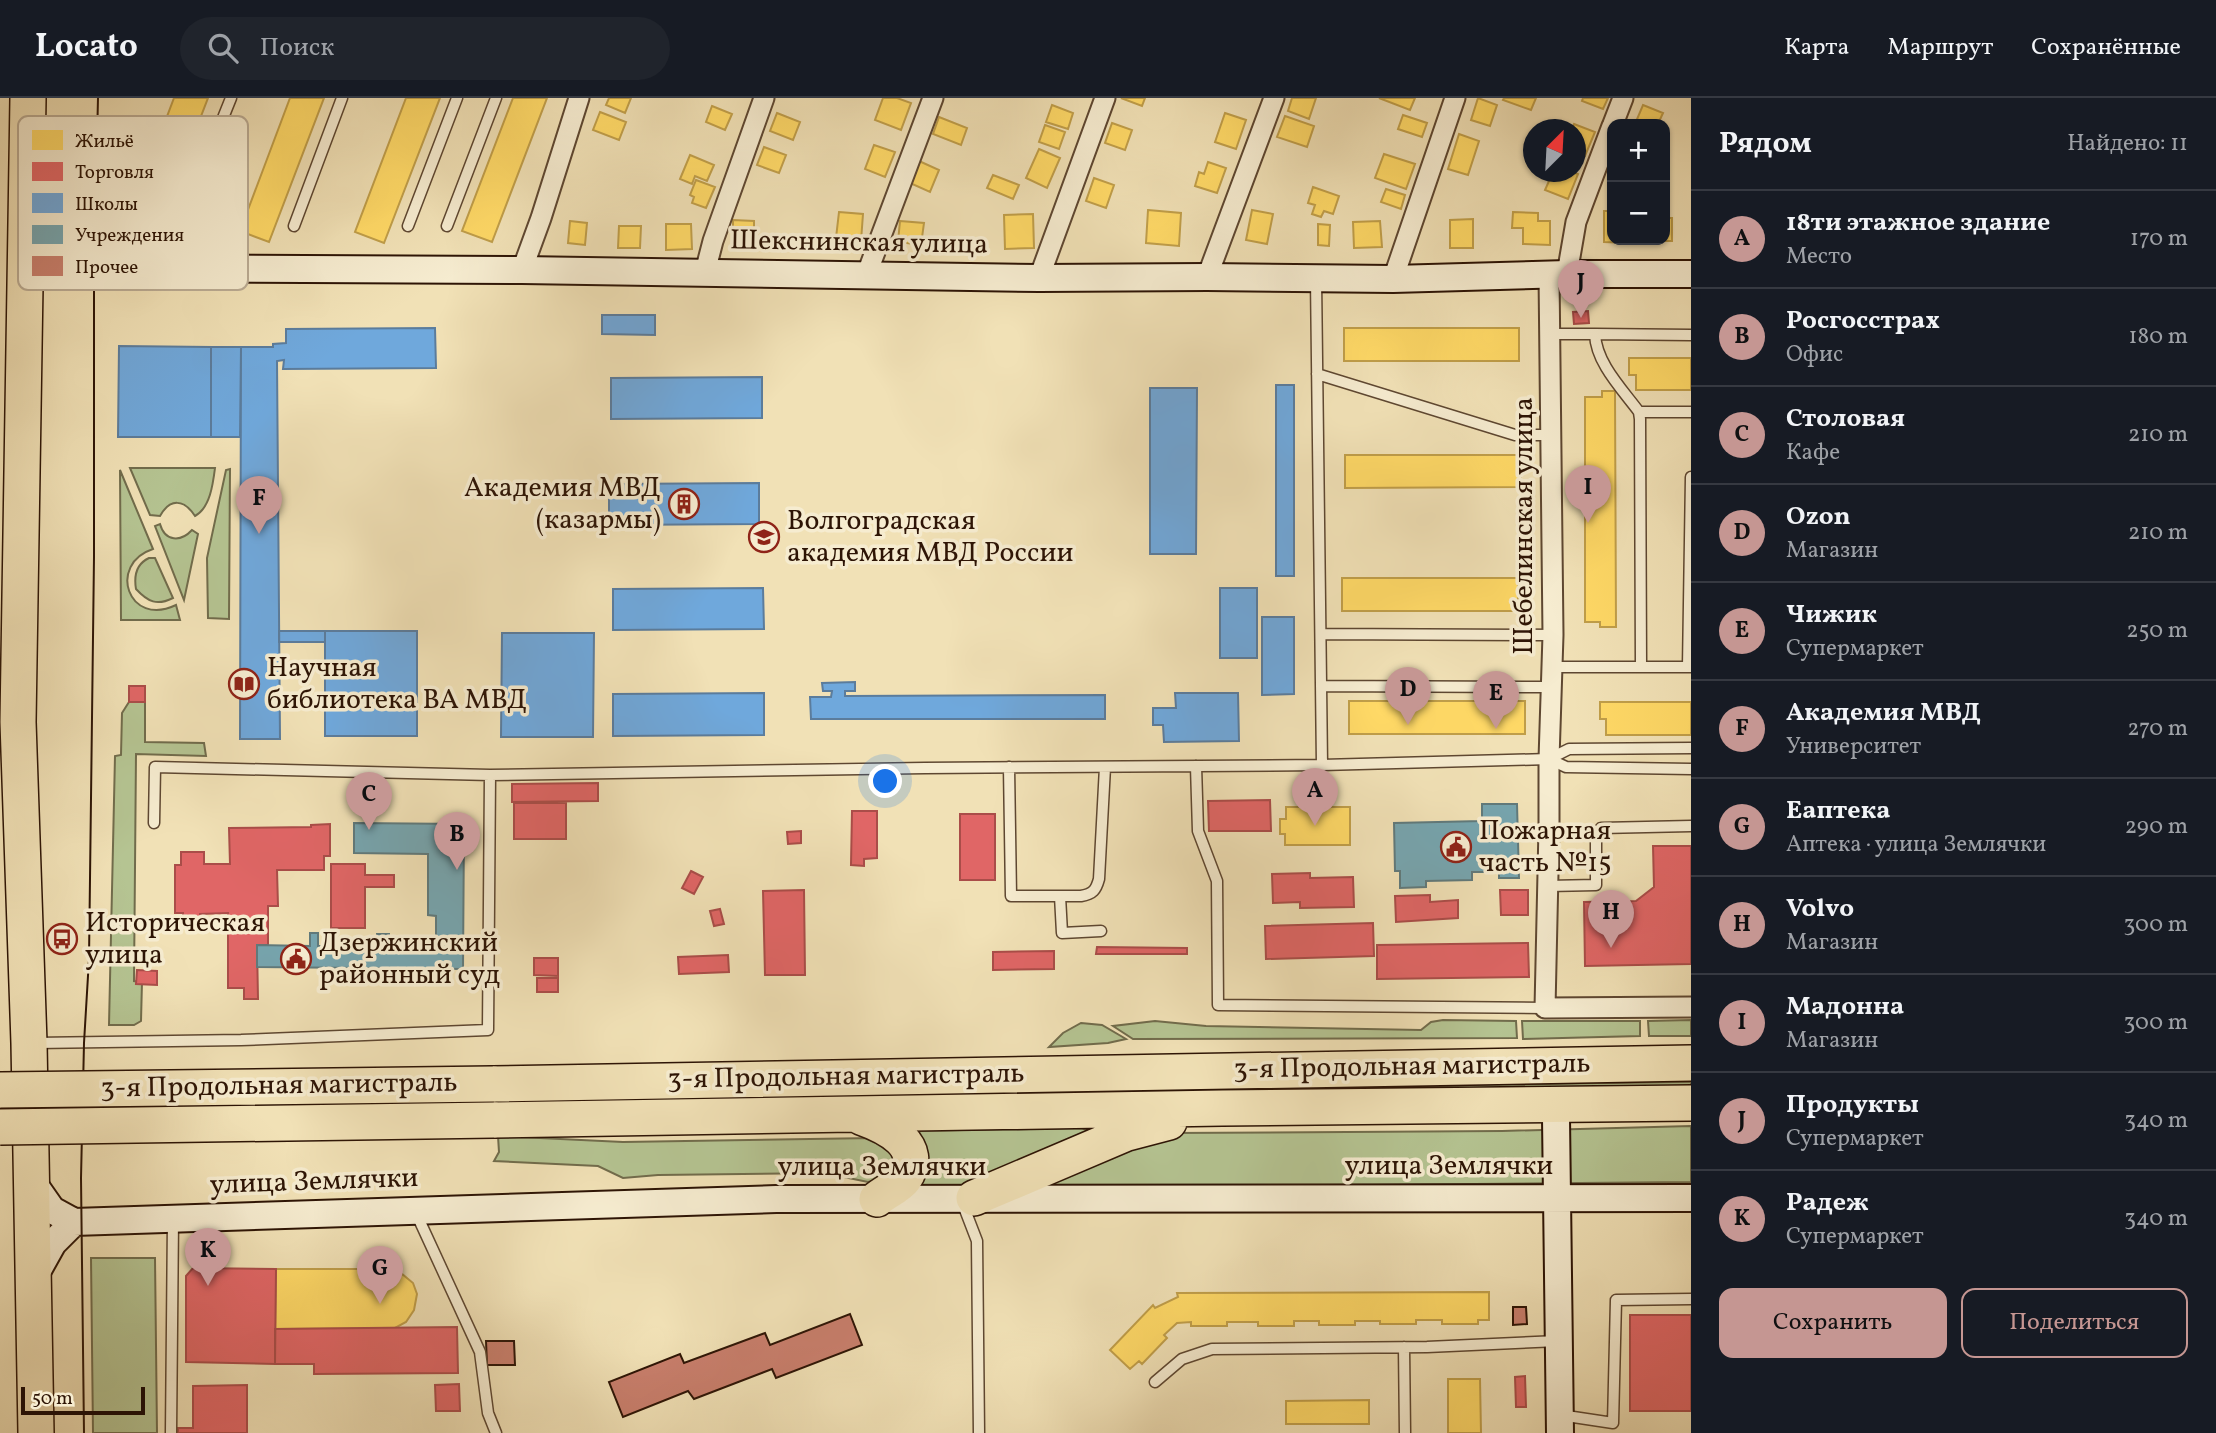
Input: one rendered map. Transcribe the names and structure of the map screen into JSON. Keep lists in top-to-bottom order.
{
  "streets": {
    "highway": ["3-я Продольная магистраль"],
    "street": ["Шекснинская улица", "Шебелинская улица", "улица Землячки"]
  },
  "crossings": [
    ["Шекснинская улица", "Шебелинская улица"]
  ],
  "places": {
    "building": ["Академия МВД (казармы)"],
    "school or university": ["Волгоградская академия МВД России"],
    "library": ["Научная библиотека ВА МВД"],
    "public building": ["Пожарная часть №15", "Дзержинский районный суд"],
    "bus stop": ["Историческая улица"]
  },
  "legend": [
    "Жильё",
    "Торговля",
    "Школы",
    "Учреждения",
    "Прочее"
  ],
  "scale_bar": "50 m",
  "north": "top right",
  "page": {
    "header": "Locato",
    "search": "Поиск",
    "nav": ["Карта", "Маршрут", "Сохранённые"],
    "heading": ["Рядом", "Найдено: 11"],
    "map_buttons": ["+", "−"],
    "list": [
      {
        "mark": "A",
        "name": "18ти этажное здание",
        "note": "Место",
        "value": "170 m"
      },
      {
        "mark": "B",
        "name": "Росгосстрах",
        "note": "Офис",
        "value": "180 m"
      },
      {
        "mark": "C",
        "name": "Столовая",
        "note": "Кафе",
        "value": "210 m"
      },
      {
        "mark": "D",
        "name": "Ozon",
        "note": "Магазин",
        "value": "210 m"
      },
      {
        "mark": "E",
        "name": "Чижик",
        "note": "Супермаркет",
        "value": "250 m"
      },
      {
        "mark": "F",
        "name": "Академия МВД",
        "note": "Университет",
        "value": "270 m"
      },
      {
        "mark": "G",
        "name": "Еаптека",
        "note": "Аптека · улица Землячки",
        "value": "290 m"
      },
      {
        "mark": "H",
        "name": "Volvo",
        "note": "Магазин",
        "value": "300 m"
      },
      {
        "mark": "I",
        "name": "Мадонна",
        "note": "Магазин",
        "value": "300 m"
      },
      {
        "mark": "J",
        "name": "Продукты",
        "note": "Супермаркет",
        "value": "340 m"
      },
      {
        "mark": "K",
        "name": "Радеж",
        "note": "Супермаркет",
        "value": "340 m"
      }
    ],
    "pins": [
      "J",
      "I",
      "F",
      "D",
      "E",
      "A",
      "C",
      "B",
      "H",
      "K",
      "G"
    ],
    "buttons": ["Сохранить", "Поделиться"],
    "scale": "50 m"
  }
}
